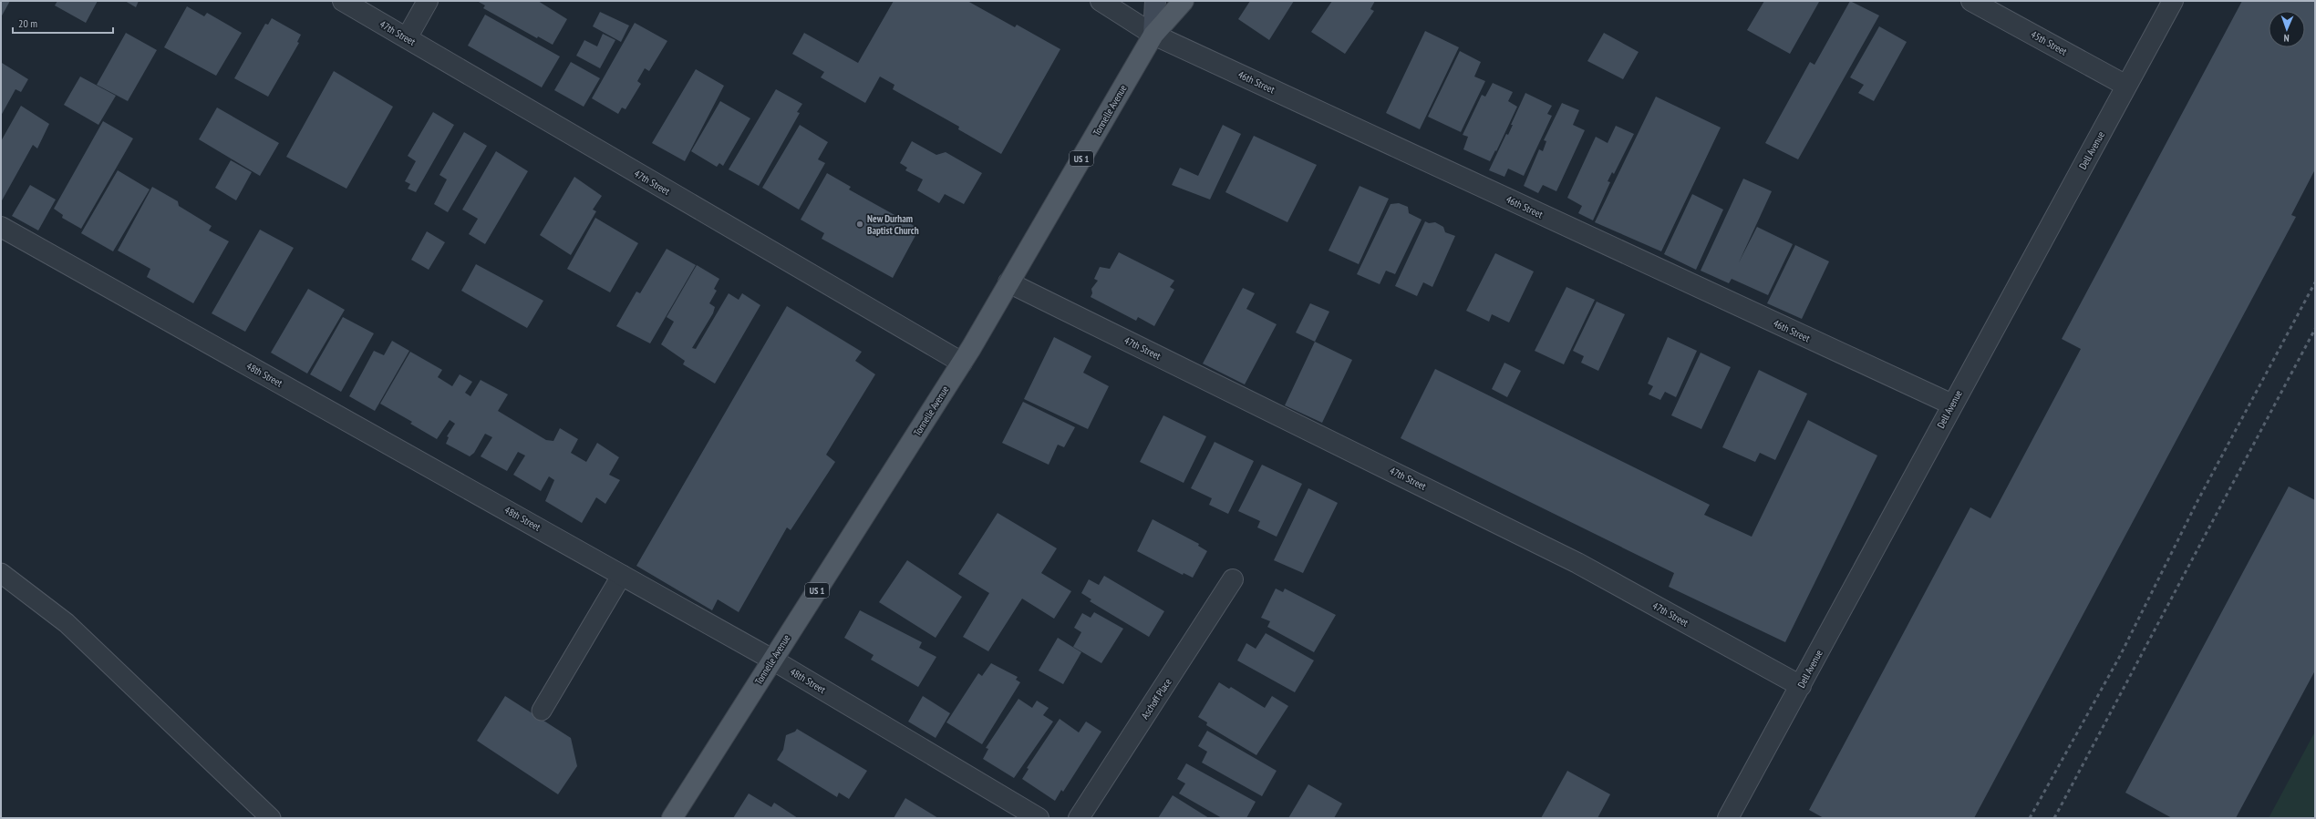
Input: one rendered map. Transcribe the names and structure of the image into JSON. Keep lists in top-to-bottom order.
{
  "streets": {
    "main road": ["Tonnelle Avenue", "US 1"],
    "street": [
      "47th Street",
      "45th Street",
      "46th Street",
      "Dell Avenue",
      "48th Street",
      "Aschoff Place"
    ]
  },
  "crossings": [
    ["47th Street", "Tonnelle Avenue"],
    ["47th Street", "Dell Avenue"],
    ["45th Street", "Dell Avenue"],
    ["46th Street", "Tonnelle Avenue"],
    ["46th Street", "Dell Avenue"],
    ["Tonnelle Avenue", "48th Street"]
  ],
  "places": ["New Durham Baptist Church"],
  "scale_bar": "20 m",
  "north": "bottom"
}
